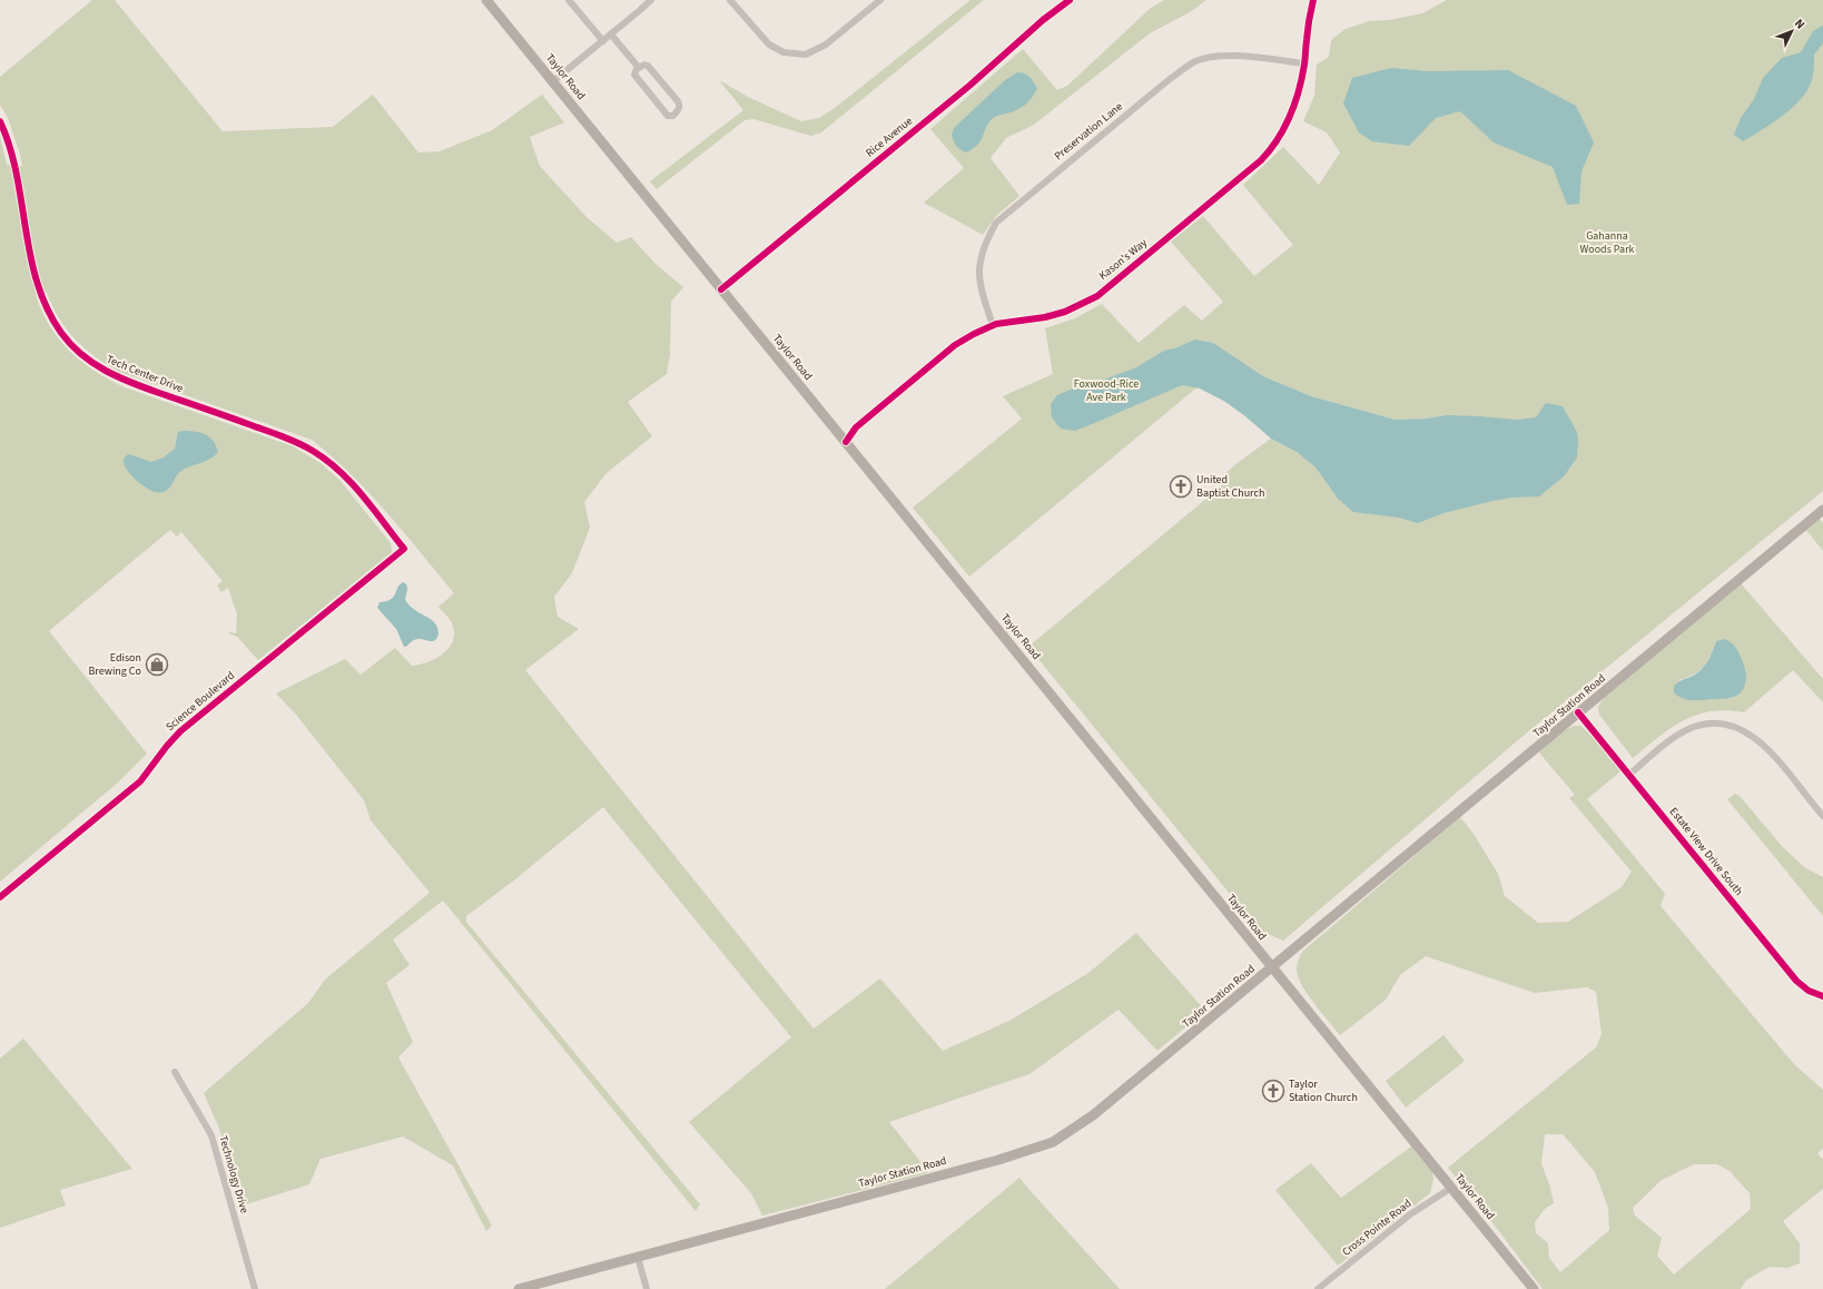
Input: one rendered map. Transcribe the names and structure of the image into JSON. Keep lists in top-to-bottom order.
{
  "streets": {
    "main road": ["Taylor Road", "Taylor Station Road"],
    "street": [
      "Preservation Lane",
      "Rice Avenue",
      "Kason's Way",
      "Tech Center Drive",
      "Science Boulevard",
      "Estate View Drive South",
      "Technology Drive",
      "Cross Pointe Road"
    ]
  },
  "crossings": [
    ["Taylor Road", "Rice Avenue"],
    ["Taylor Road", "Kason's Way"],
    ["Taylor Road", "Taylor Station Road"],
    ["Taylor Road", "Cross Pointe Road"],
    ["Preservation Lane", "Kason's Way"],
    ["Tech Center Drive", "Science Boulevard"],
    ["Taylor Station Road", "Estate View Drive South"]
  ],
  "parks": ["Gahanna Woods Park", "Foxwood-Rice Ave Park"],
  "places": {
    "church": ["United Baptist Church", "Taylor Station Church"],
    "shop": ["Edison Brewing Co"]
  },
  "north": "top right"
}
